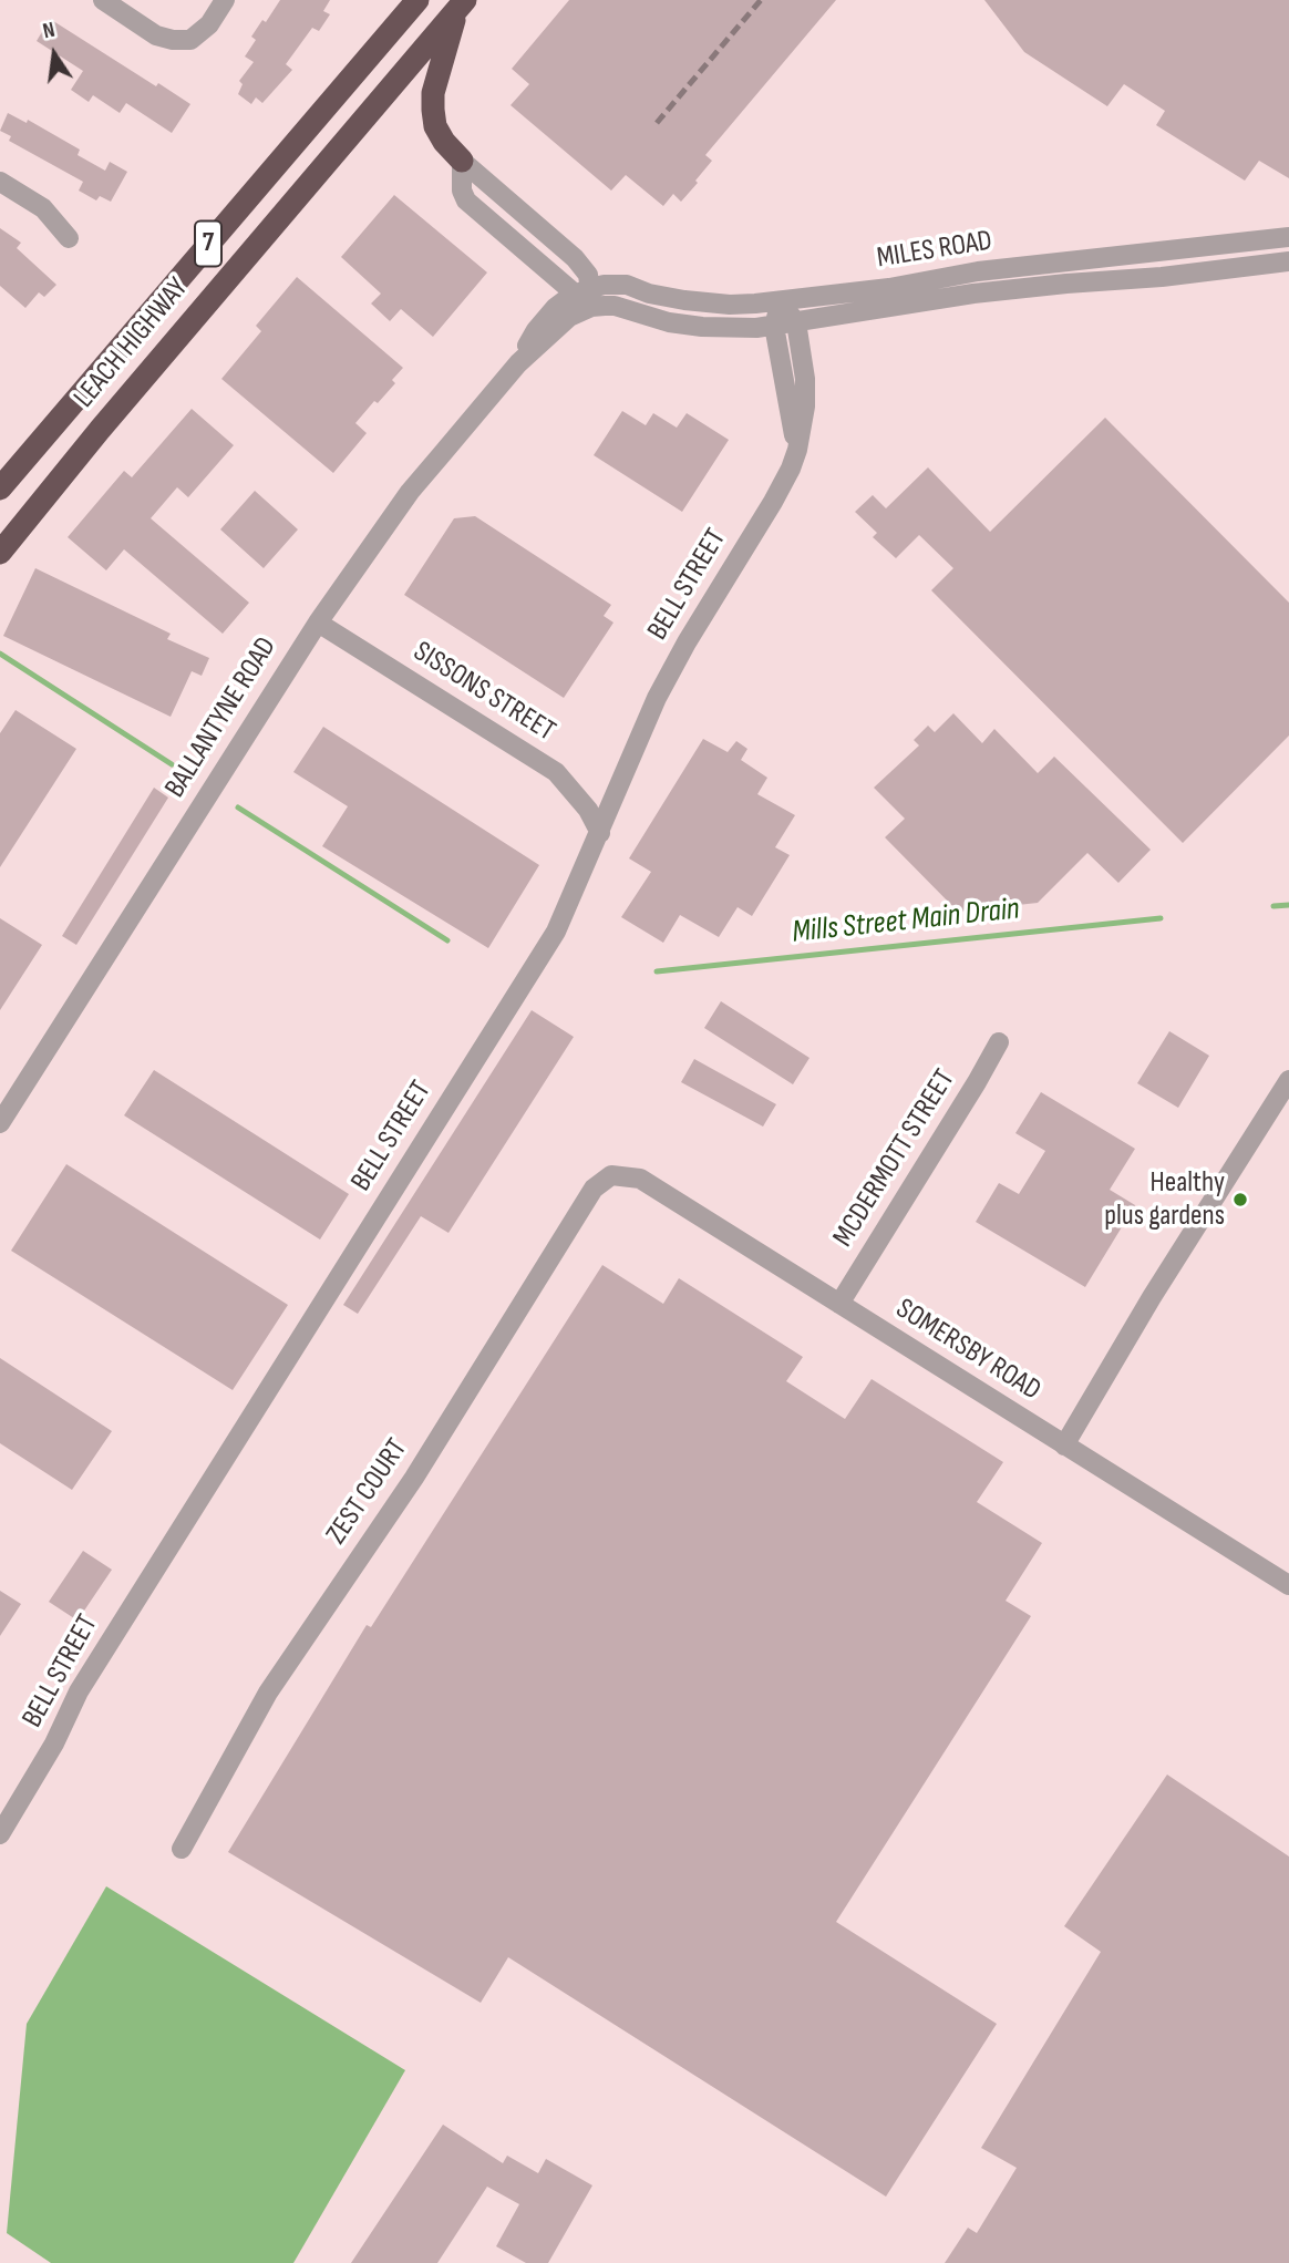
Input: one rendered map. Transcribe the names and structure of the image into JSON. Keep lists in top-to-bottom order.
{
  "streets": {
    "highway": ["7", "LEACH HIGHWAY"],
    "street": [
      "MILES ROAD",
      "BELL STREET",
      "SISSONS STREET",
      "BALLANTYNE ROAD",
      "MCDERMOTT STREET",
      "SOMERSBY ROAD",
      "ZEST COURT"
    ]
  },
  "crossings": [
    ["MILES ROAD", "BELL STREET"],
    ["MILES ROAD", "BALLANTYNE ROAD"],
    ["BELL STREET", "SISSONS STREET"],
    ["SISSONS STREET", "BALLANTYNE ROAD"],
    ["MCDERMOTT STREET", "SOMERSBY ROAD"],
    ["SOMERSBY ROAD", "ZEST COURT"]
  ],
  "water": ["Mills Street Main Drain"],
  "places": ["Healthy plus gardens"],
  "north": "top"
}
